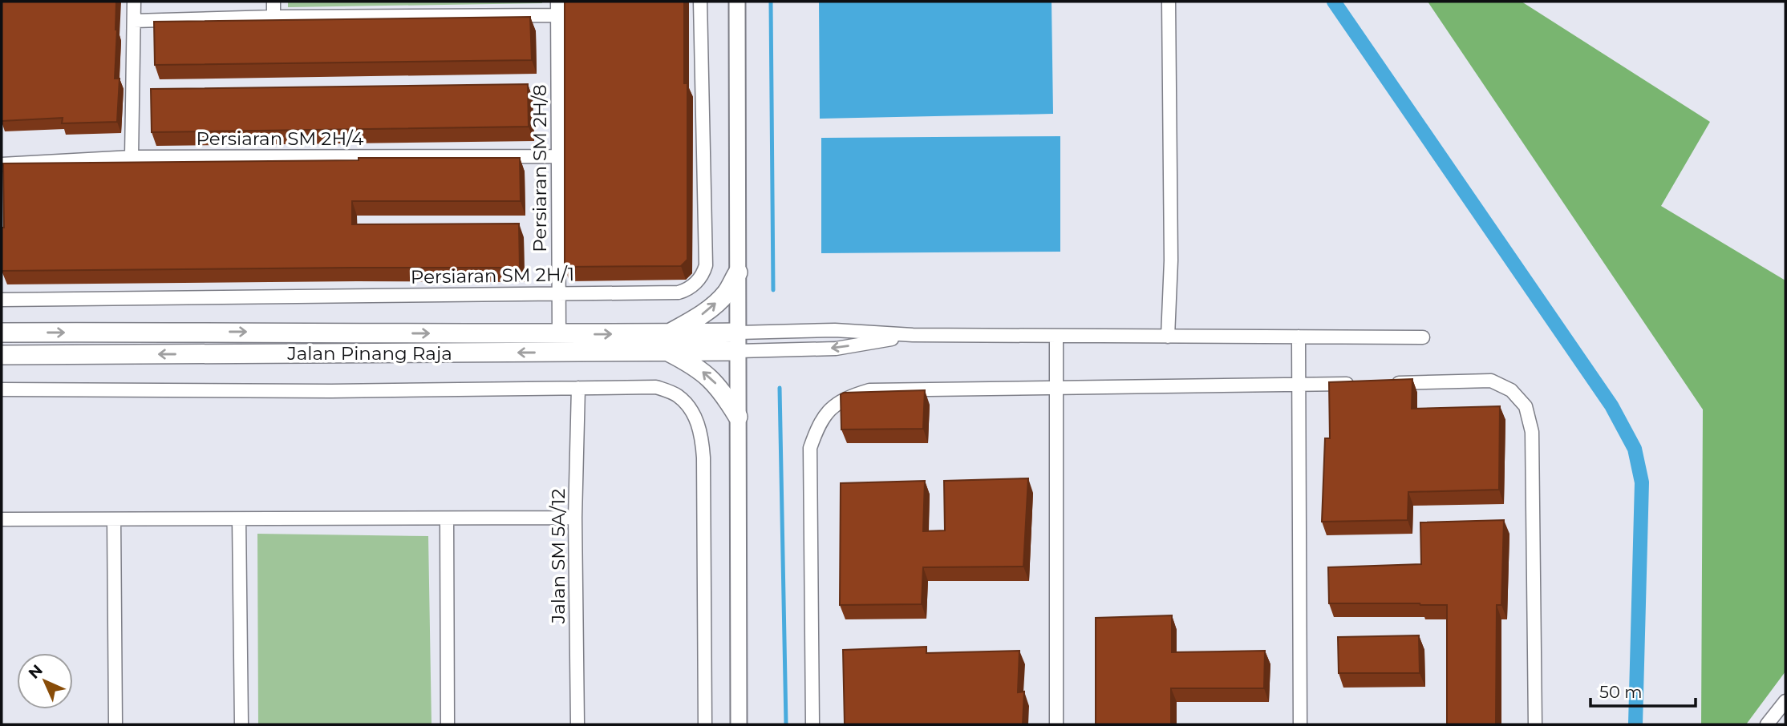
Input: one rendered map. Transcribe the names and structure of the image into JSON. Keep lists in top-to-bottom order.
{
  "streets": {
    "main road": ["Jalan Pinang Raja"],
    "street": [
      "Persiaran SM 2H/4",
      "Persiaran SM 2H/8",
      "Persiaran SM 2H/1",
      "Jalan SM 5A/12"
    ]
  },
  "crossings": [
    ["Persiaran SM 2H/4", "Persiaran SM 2H/8"],
    ["Persiaran SM 2H/8", "Persiaran SM 2H/1"]
  ],
  "scale_bar": "50 m",
  "north": "top left"
}
